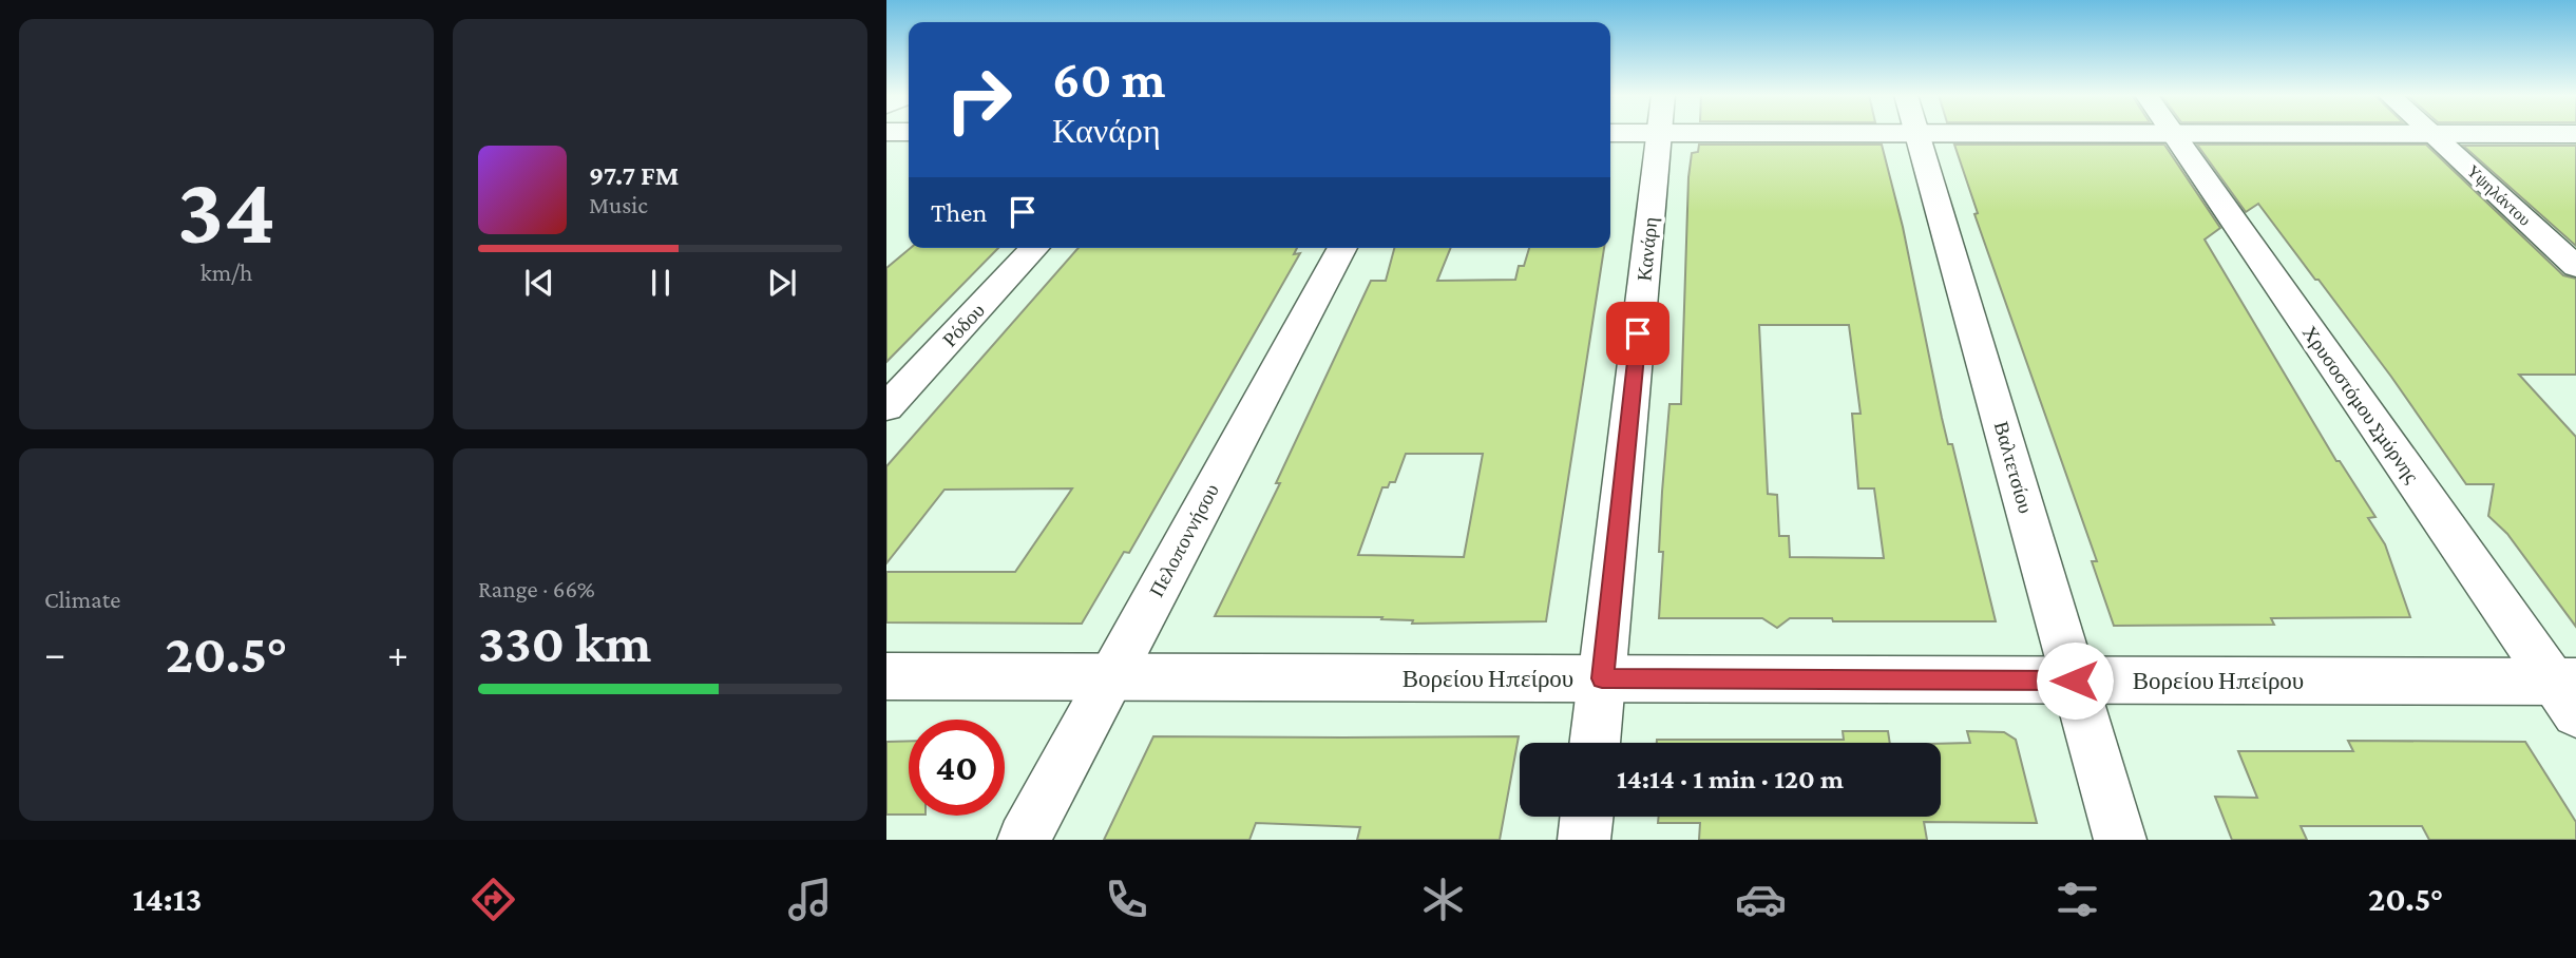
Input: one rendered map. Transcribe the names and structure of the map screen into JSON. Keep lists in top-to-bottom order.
{
  "streets": {
    "street": [
      "Υψηλάντου",
      "Κανάρη",
      "Ρόδου",
      "Χρυσοστόμου Σμύρνης",
      "Βαλτετσίου",
      "Πελοποννήσου",
      "Βορείου Ηπείρου"
    ]
  },
  "crossings": [
    ["Κανάρη", "Βορείου Ηπείρου"],
    ["Χρυσοστόμου Σμύρνης", "Βορείου Ηπείρου"],
    ["Βαλτετσίου", "Βορείου Ηπείρου"],
    ["Πελοποννήσου", "Βορείου Ηπείρου"]
  ],
  "page": {
    "tile": [
      ["34", "km/h"],
      "Climate",
      ["Range · 66%", "330 km"]
    ],
    "turn": ["60 m", "Κανάρη"],
    "song": ["97.7 FM", "Music"],
    "then": "Then",
    "heat": ["−", "20.5°", "+"],
    "limit": "40",
    "trip": "14:14 · 1 min · 120 m",
    "tabs": ["14:13", "20.5°"]
  }
}
